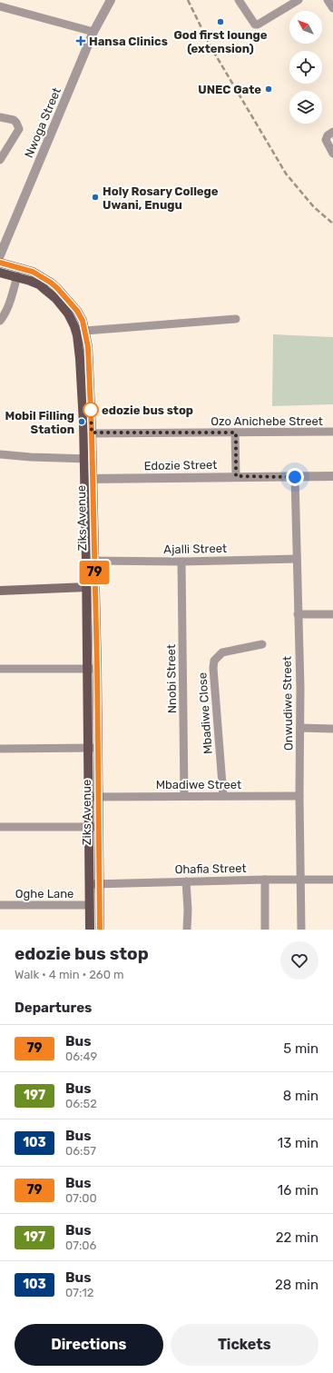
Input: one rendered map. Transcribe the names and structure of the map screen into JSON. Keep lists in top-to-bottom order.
{
  "streets": {
    "main road": ["Ziks Avenue"],
    "street": [
      "Nwoga Street",
      "Ozo Anichebe Street",
      "Edozie Street",
      "Ajalli Street",
      "Nnobi Street",
      "Onwudiwe Street",
      "Mbadiwe Close",
      "Mbadiwe Street",
      "Ohafia Street",
      "Oghe Lane"
    ]
  },
  "crossings": [
    ["Ozo Anichebe Street", "Ziks Avenue"],
    ["Edozie Street", "Ziks Avenue"],
    ["Edozie Street", "Onwudiwe Street"],
    ["Ziks Avenue", "Ajalli Street"],
    ["Ziks Avenue", "Mbadiwe Street"],
    ["Ziks Avenue", "Ohafia Street"],
    ["Ziks Avenue", "Oghe Lane"],
    ["Ajalli Street", "Nnobi Street"],
    ["Ajalli Street", "Onwudiwe Street"],
    ["Nnobi Street", "Mbadiwe Street"],
    ["Onwudiwe Street", "Mbadiwe Street"],
    ["Onwudiwe Street", "Ohafia Street"],
    ["Mbadiwe Close", "Mbadiwe Street"]
  ],
  "places": {
    "other": [
      "God first lounge (extension)",
      "UNEC Gate",
      "Holy Rosary College Uwani, Enugu",
      "edozie bus stop",
      "Mobil Filling Station"
    ],
    "health": ["Hansa Clinics"]
  },
  "lines": ["bus line 79"],
  "north": "top left",
  "page": {
    "on_map": "79",
    "heading": [
      ["edozie bus stop", "Walk · 4 min · 260 m"],
      "Departures"
    ],
    "list": [
      {
        "mark": "79",
        "name": "Bus",
        "note": "06:49",
        "value": "5 min"
      },
      {
        "mark": "197",
        "name": "Bus",
        "note": "06:52",
        "value": "8 min"
      },
      {
        "mark": "103",
        "name": "Bus",
        "note": "06:57",
        "value": "13 min"
      },
      {
        "mark": "79",
        "name": "Bus",
        "note": "07:00",
        "value": "16 min"
      },
      {
        "mark": "197",
        "name": "Bus",
        "note": "07:06",
        "value": "22 min"
      },
      {
        "mark": "103",
        "name": "Bus",
        "note": "07:12",
        "value": "28 min"
      }
    ],
    "buttons": ["Directions", "Tickets"]
  }
}
